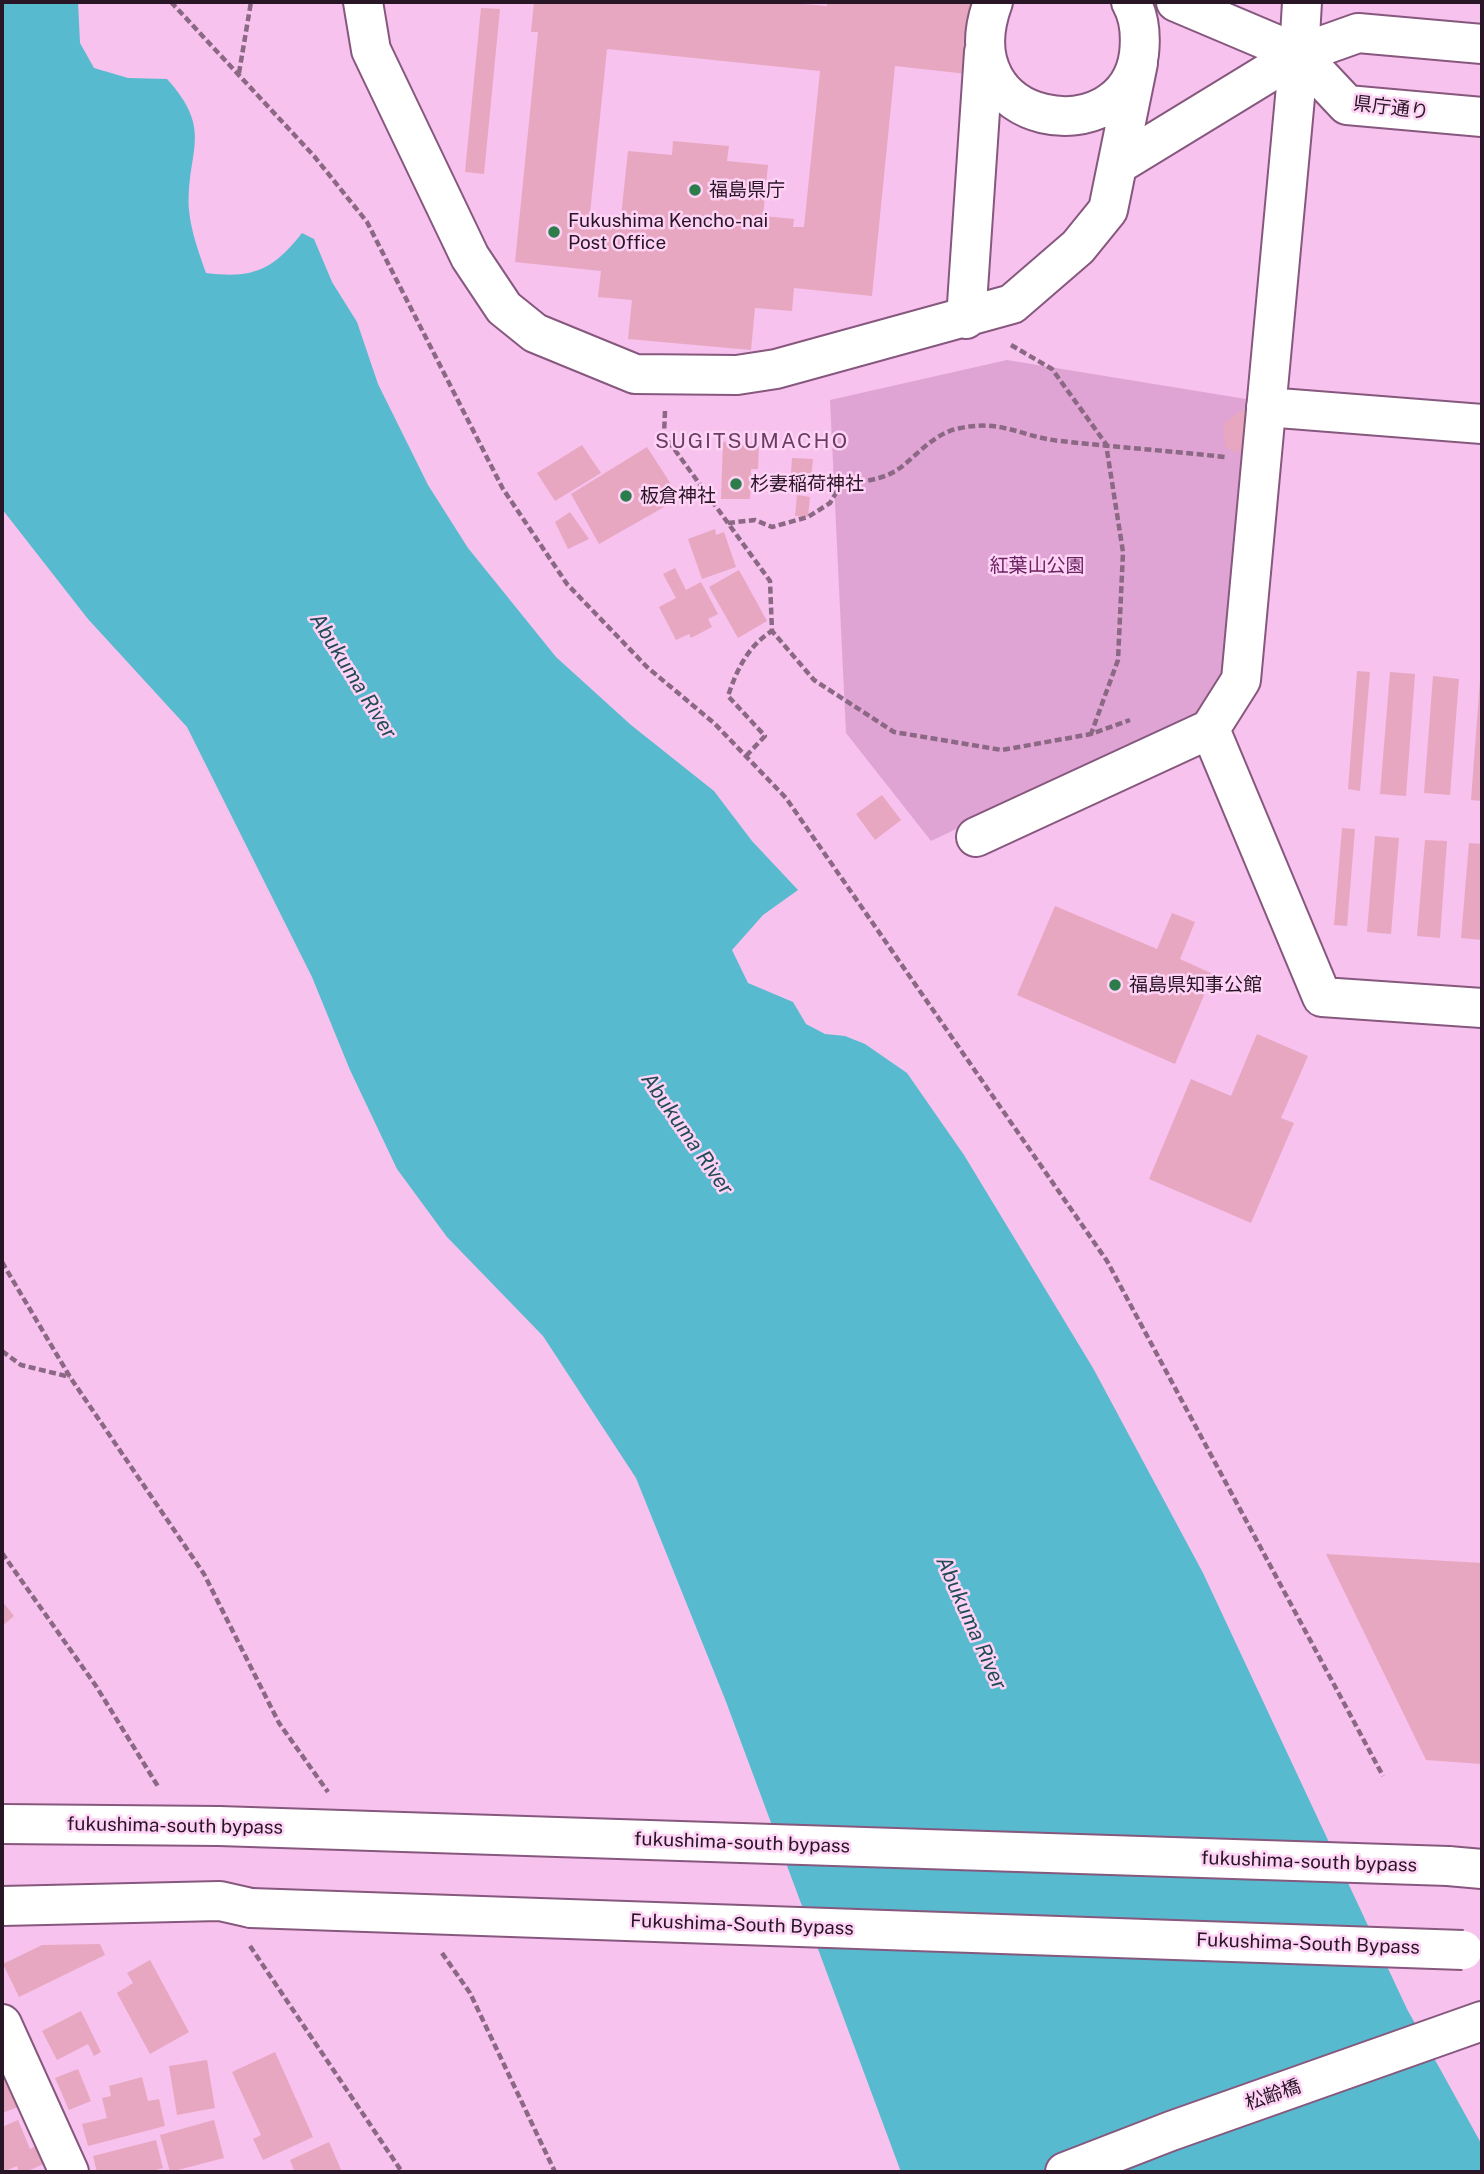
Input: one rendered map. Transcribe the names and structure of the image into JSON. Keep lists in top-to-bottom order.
{
  "streets": {
    "main road": [
      "県庁通り",
      "fukushima-south bypass",
      "Fukushima-South Bypass",
      "松齢橋"
    ]
  },
  "districts": ["SUGITSUMACHO"],
  "water": ["Abukuma River"],
  "parks": ["紅葉山公園"],
  "places": [
    "福島県庁",
    "Fukushima Kencho-nai Post Office",
    "杉妻稲荷神社",
    "板倉神社",
    "福島県知事公館"
  ]
}
